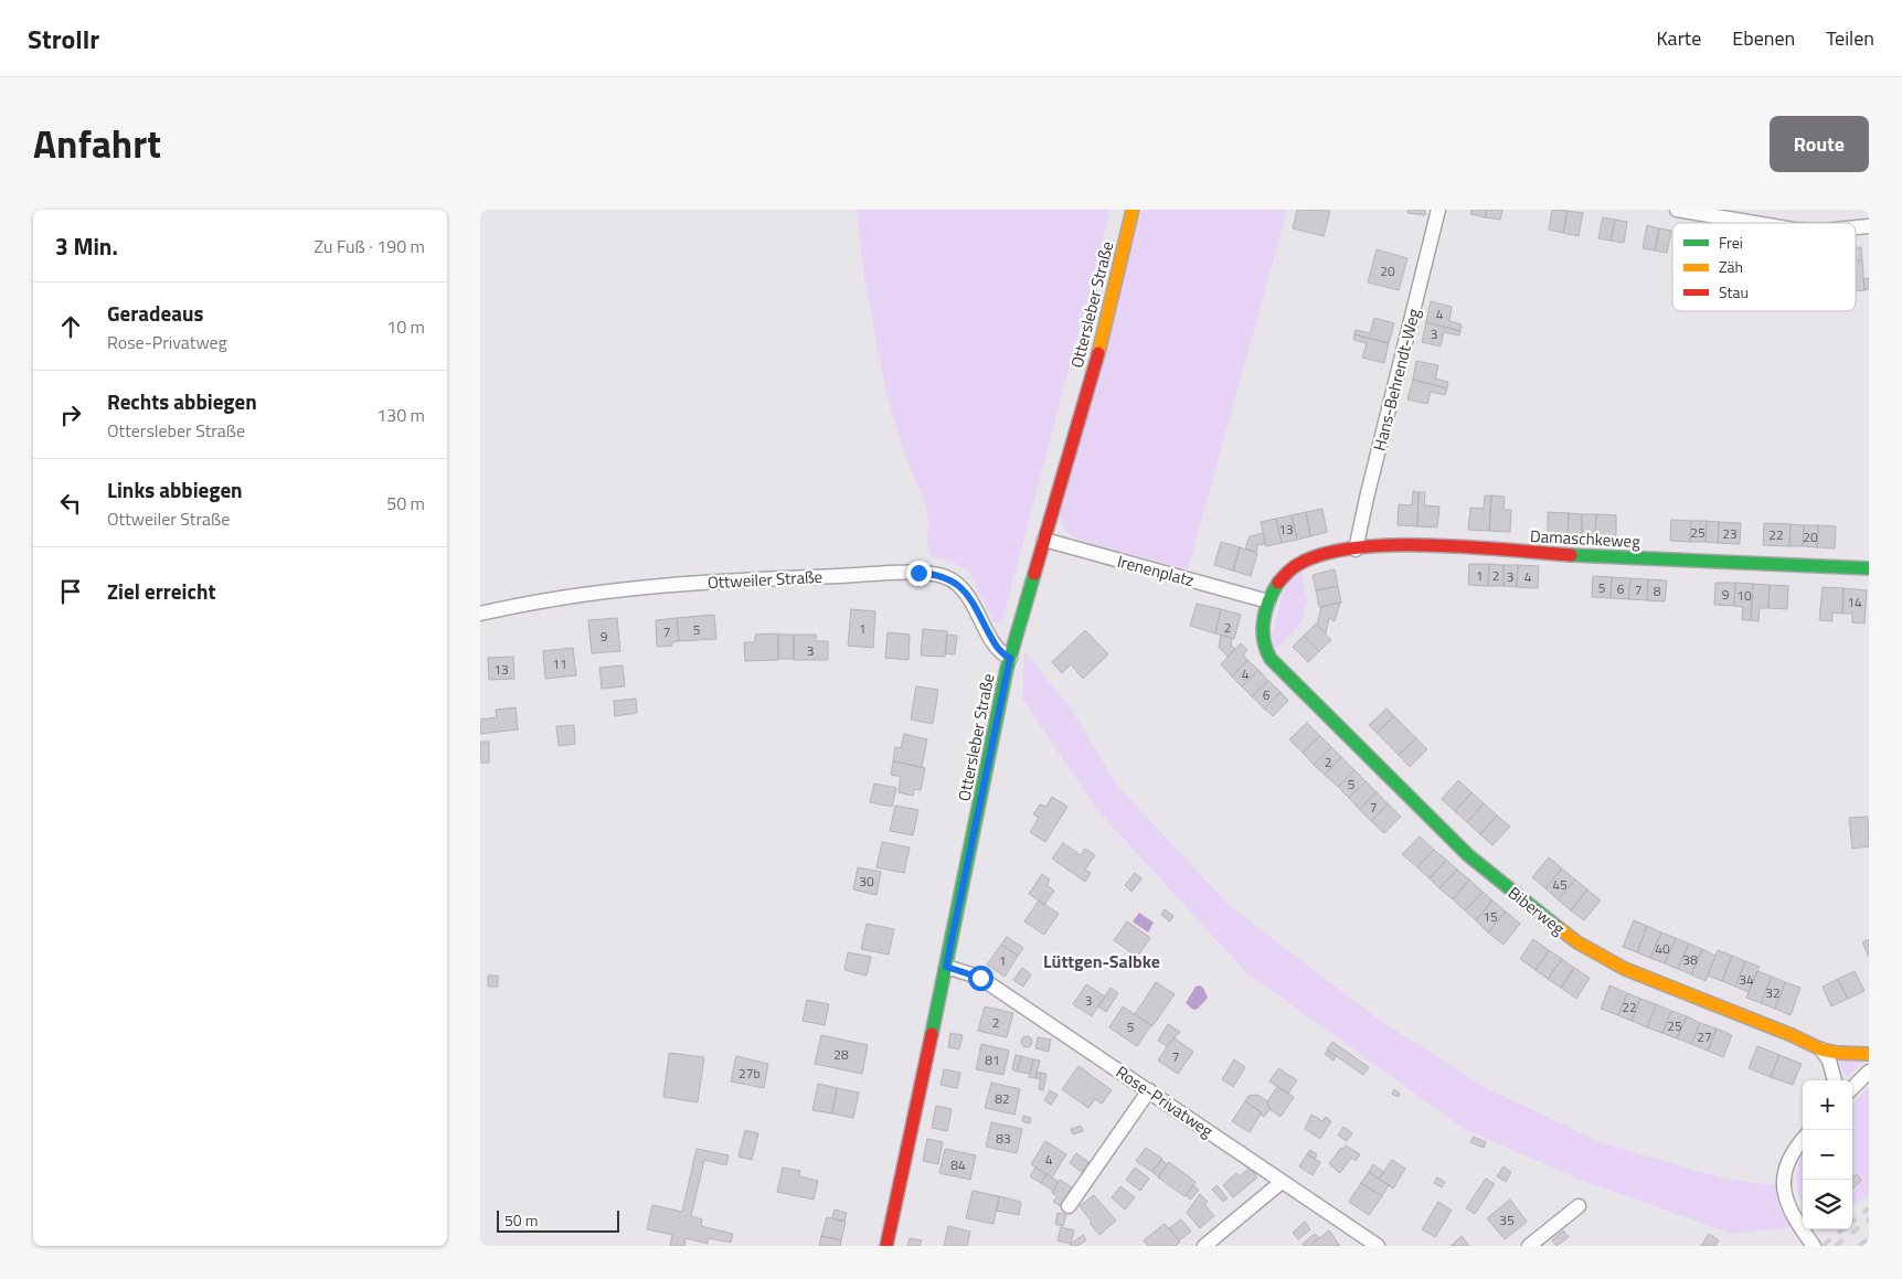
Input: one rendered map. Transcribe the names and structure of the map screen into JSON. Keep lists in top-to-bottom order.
{
  "streets": {
    "street": [
      "Ottersleber Straße",
      "Hans-Behrendt-Weg",
      "Damaschkeweg",
      "Irenenplatz",
      "Ottweiler Straße",
      "Biberweg",
      "Rose-Privatweg"
    ]
  },
  "crossings": [
    ["Ottersleber Straße", "Irenenplatz"],
    ["Ottersleber Straße", "Ottweiler Straße"],
    ["Ottersleber Straße", "Rose-Privatweg"],
    ["Hans-Behrendt-Weg", "Damaschkeweg"],
    ["Damaschkeweg", "Irenenplatz"],
    ["Damaschkeweg", "Biberweg"],
    ["Irenenplatz", "Biberweg"]
  ],
  "districts": ["Lüttgen-Salbke"],
  "house_numbers": [
    "20",
    "4",
    "3",
    "13",
    "25",
    "23",
    "22",
    "20",
    "1",
    "2",
    "3",
    "4",
    "5",
    "6",
    "7",
    "8",
    "9",
    "10",
    "14",
    "2",
    "1",
    "5",
    "7",
    "9",
    "3",
    "11",
    "13",
    "4",
    "6",
    "2",
    "5",
    "7",
    "30",
    "45",
    "15",
    "40",
    "38",
    "1",
    "34",
    "32",
    "3",
    "22",
    "2",
    "25",
    "5",
    "27",
    "28",
    "7",
    "81",
    "27b",
    "82",
    "83",
    "4",
    "84",
    "35"
  ],
  "legend": ["Frei", "Zäh", "Stau"],
  "scale_bar": "50 m",
  "page": {
    "header": "Strollr",
    "nav": ["Karte", "Ebenen", "Teilen"],
    "title": "Anfahrt",
    "buttons": "Route",
    "heading": ["3 Min.", "Zu Fuß · 190 m"],
    "list": [
      ["Geradeaus", "Rose-Privatweg", "10 m"],
      ["Rechts abbiegen", "Ottersleber Straße", "130 m"],
      ["Links abbiegen", "Ottweiler Straße", "50 m"],
      "Ziel erreicht"
    ],
    "map_buttons": ["+", "−"],
    "scale": "50 m"
  }
}
